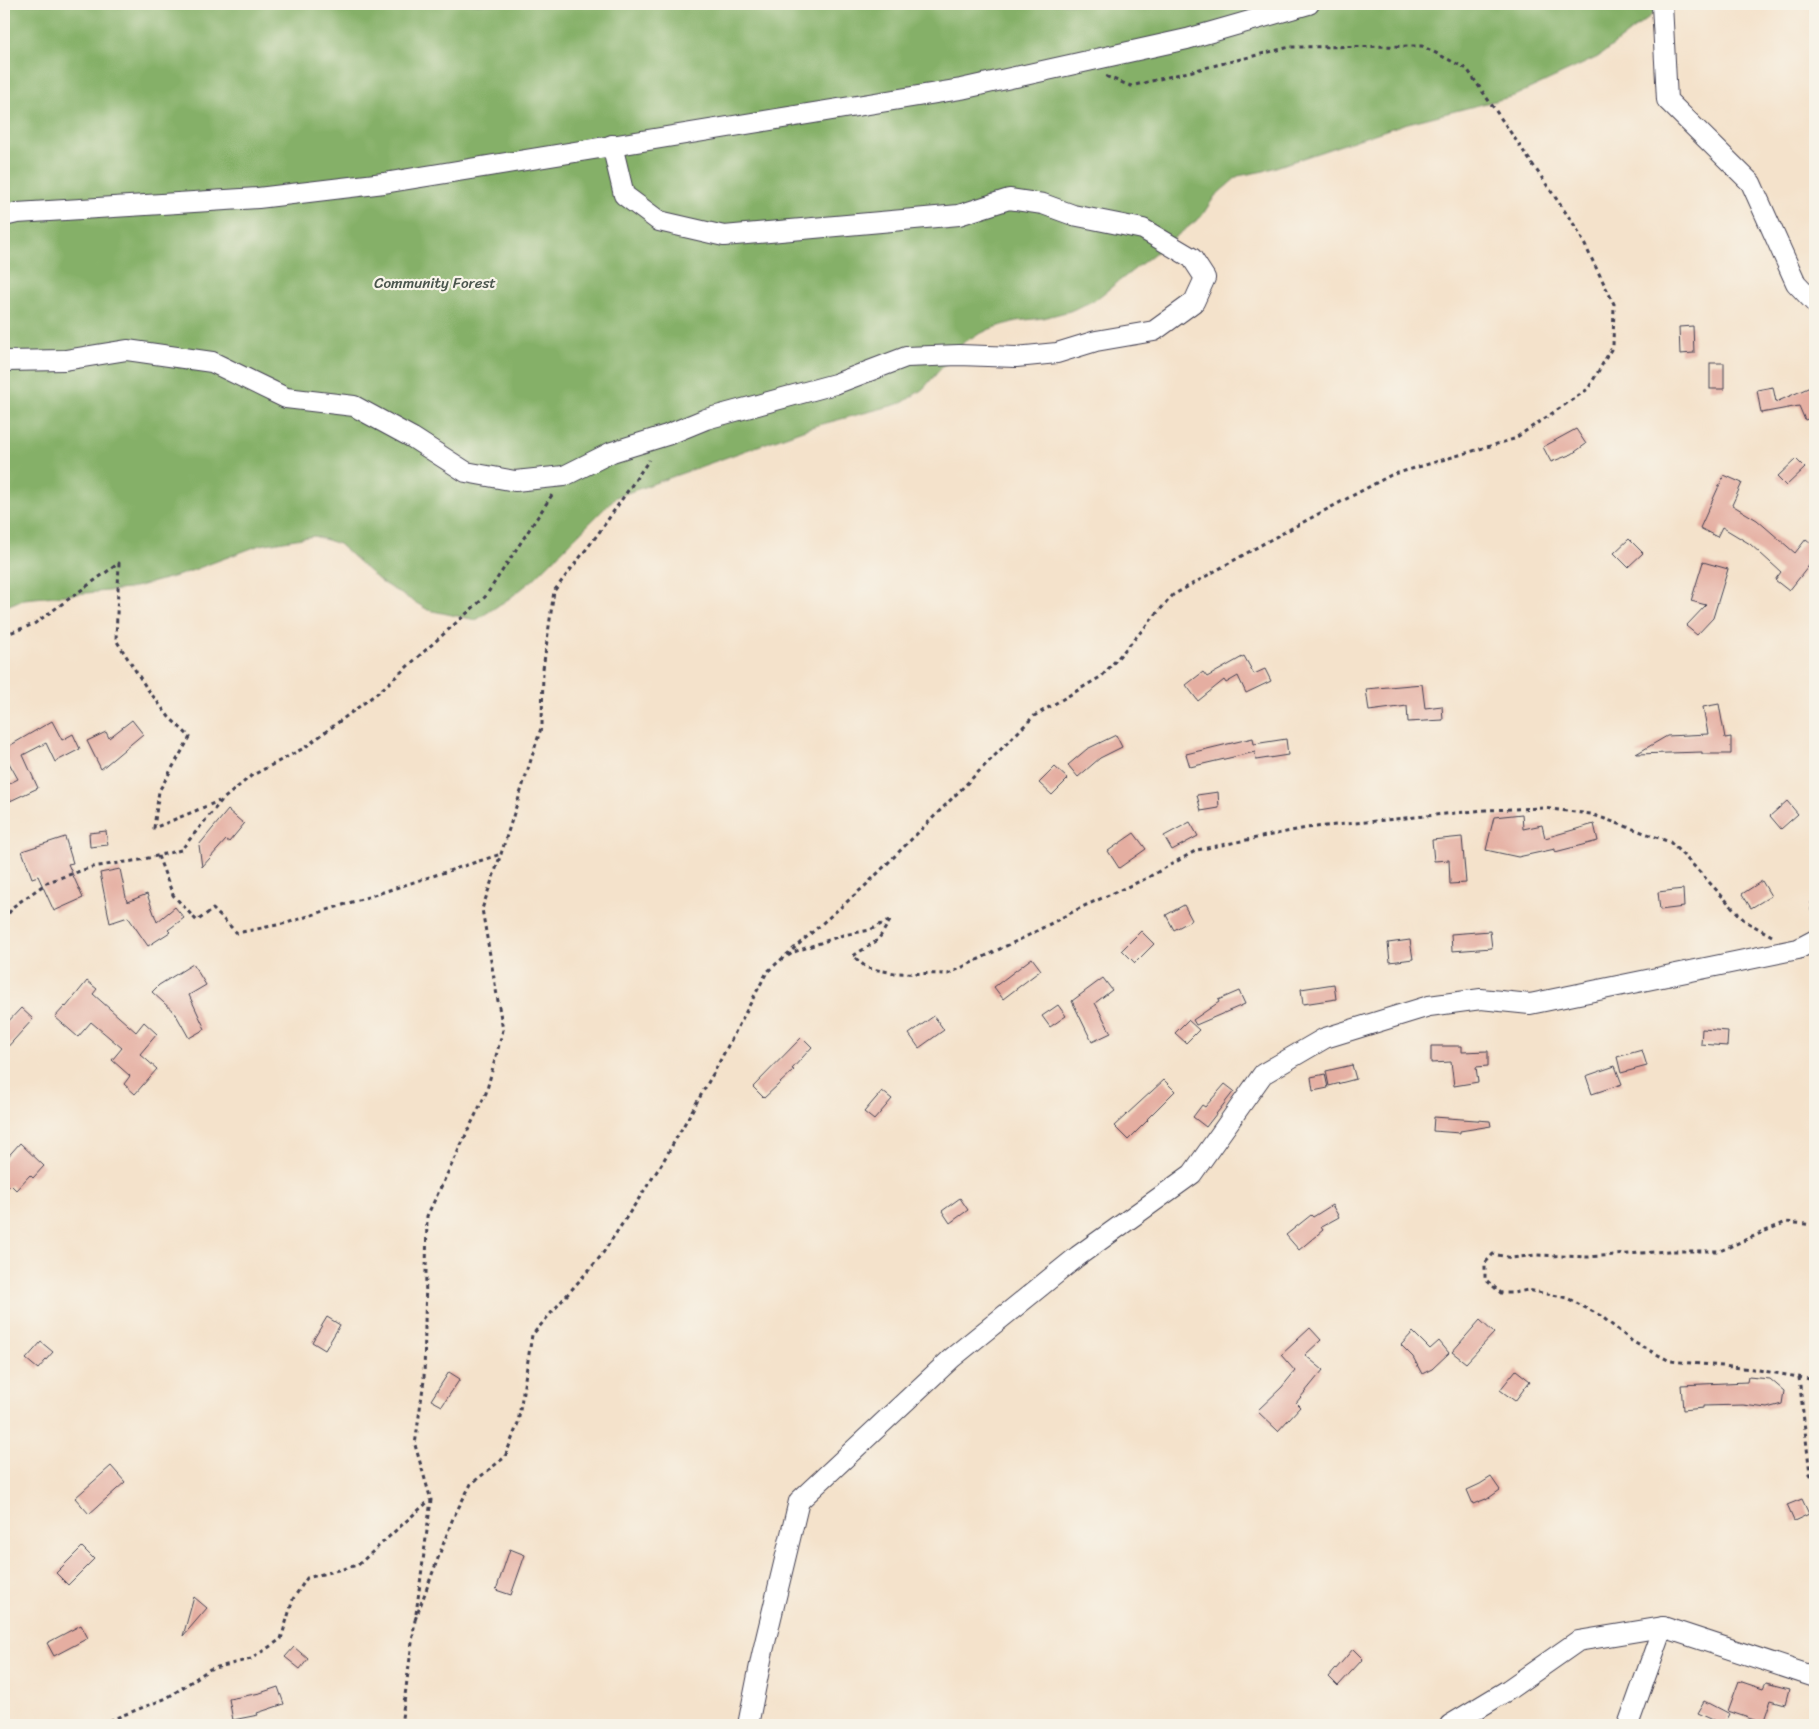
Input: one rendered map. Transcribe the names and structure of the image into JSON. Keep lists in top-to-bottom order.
{
  "parks": ["Community Forest"]
}
